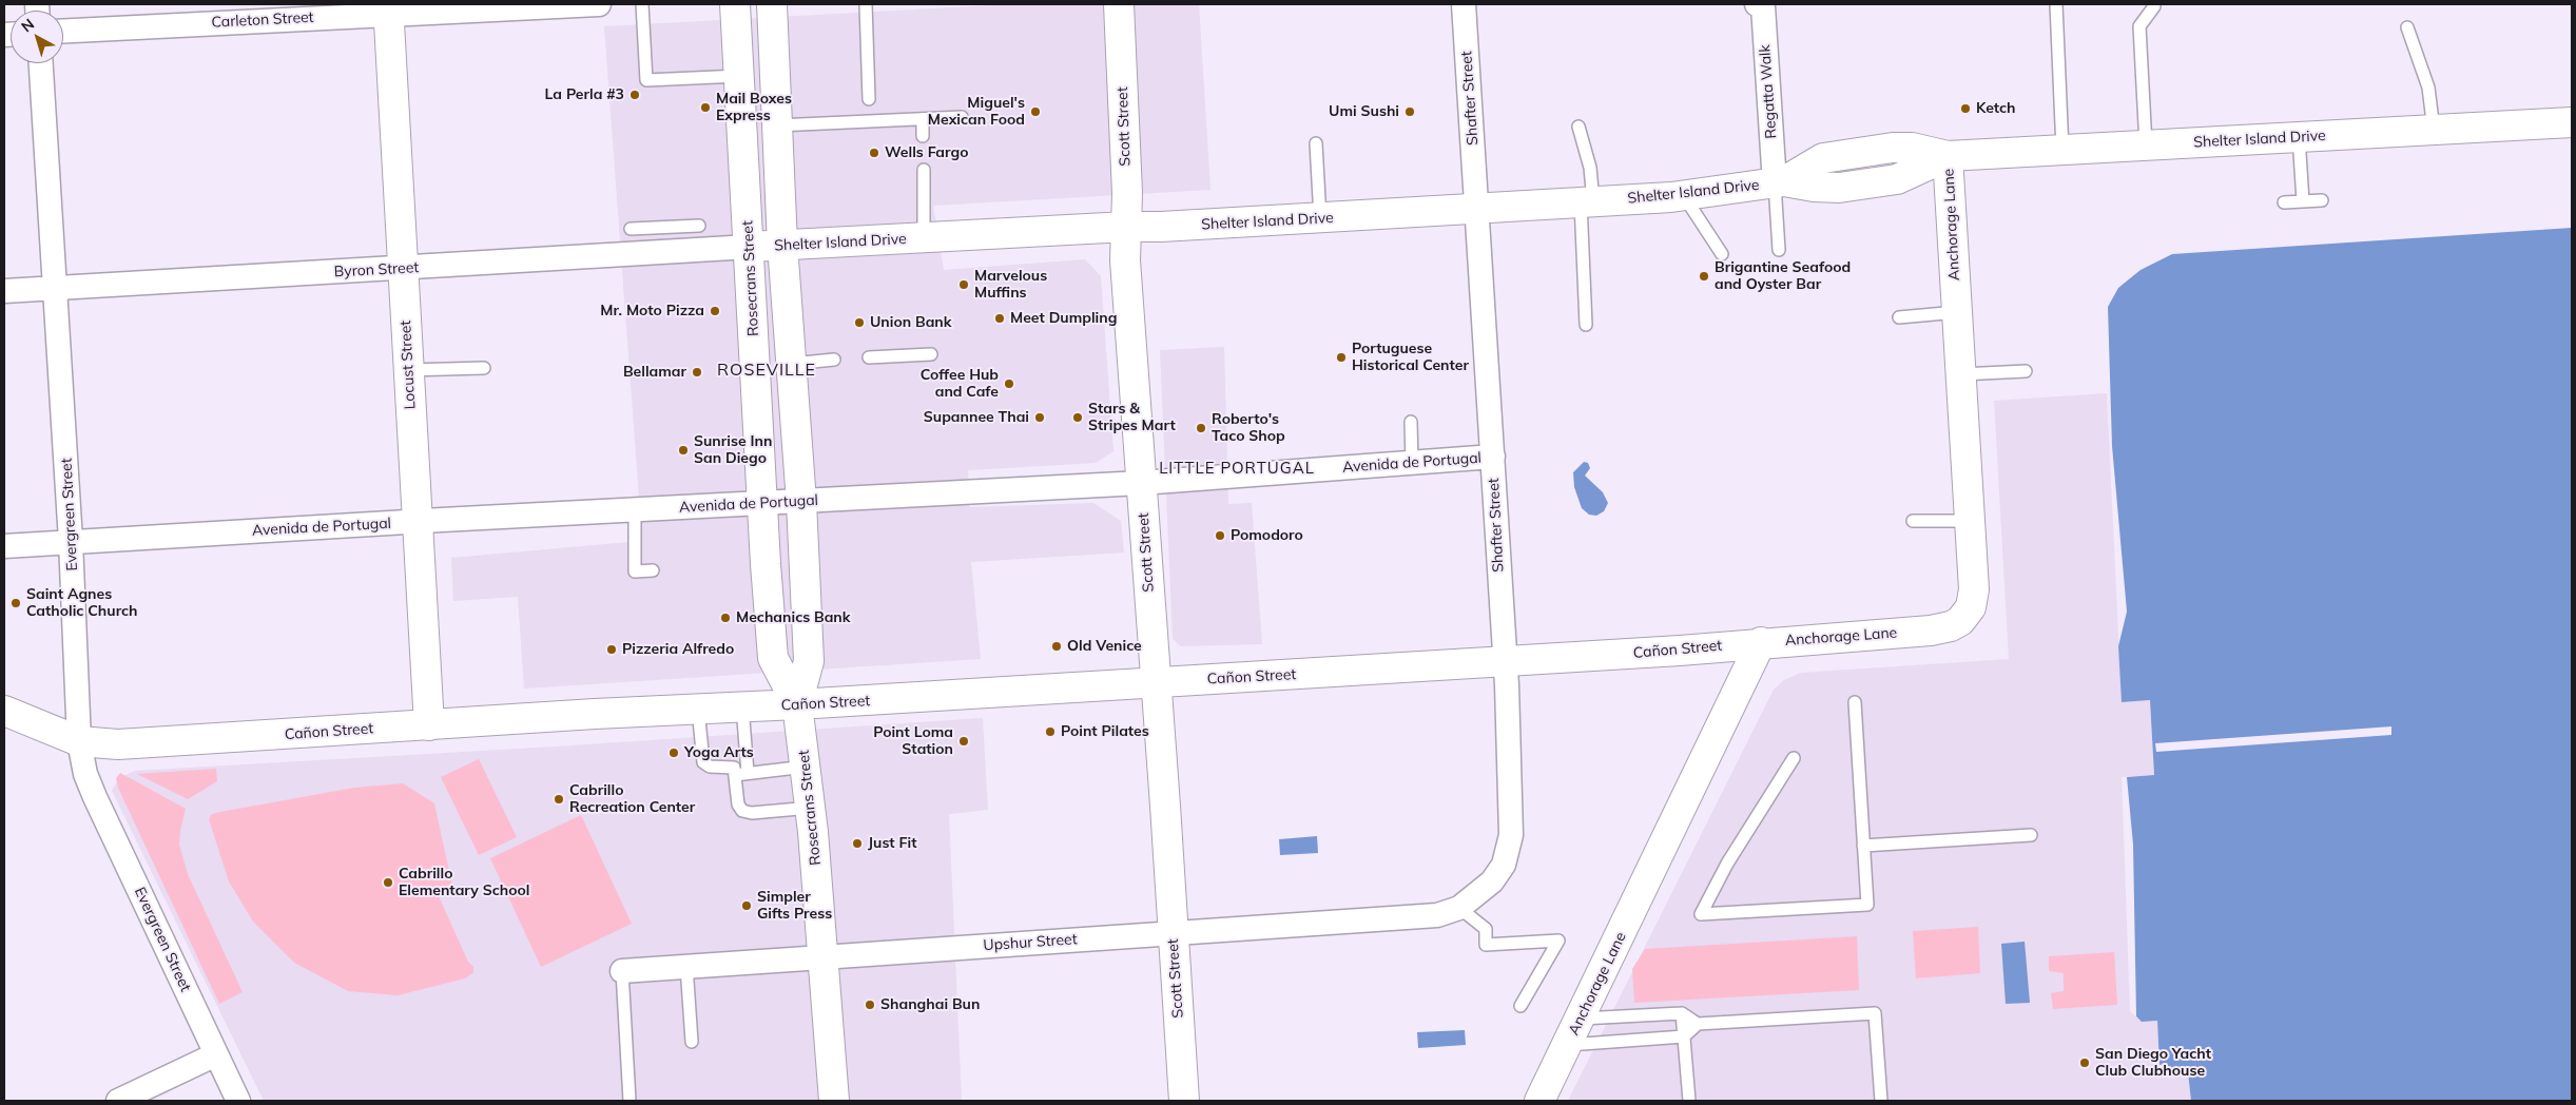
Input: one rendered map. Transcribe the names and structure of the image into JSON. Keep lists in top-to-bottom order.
{
  "streets": {
    "main road": [
      "Scott Street",
      "Shelter Island Drive",
      "Anchorage Lane",
      "Rosecrans Street",
      "Locust Street",
      "Cañon Street"
    ],
    "street": [
      "Carleton Street",
      "Regatta Walk",
      "Shafter Street",
      "Byron Street",
      "Avenida de Portugal",
      "Evergreen Street",
      "Upshur Street"
    ]
  },
  "crossings": [
    ["Carleton Street", "Locust Street"],
    ["Regatta Walk", "Shelter Island Drive"],
    ["Shafter Street", "Shelter Island Drive"],
    ["Shafter Street", "Avenida de Portugal"],
    ["Shafter Street", "Cañon Street"],
    ["Shafter Street", "Upshur Street"],
    ["Scott Street", "Shelter Island Drive"],
    ["Scott Street", "Avenida de Portugal"],
    ["Scott Street", "Cañon Street"],
    ["Scott Street", "Upshur Street"],
    ["Shelter Island Drive", "Anchorage Lane"],
    ["Shelter Island Drive", "Byron Street"],
    ["Shelter Island Drive", "Rosecrans Street"],
    ["Anchorage Lane", "Cañon Street"],
    ["Byron Street", "Rosecrans Street"],
    ["Byron Street", "Locust Street"],
    ["Byron Street", "Evergreen Street"],
    ["Rosecrans Street", "Avenida de Portugal"],
    ["Rosecrans Street", "Cañon Street"],
    ["Rosecrans Street", "Upshur Street"],
    ["Locust Street", "Avenida de Portugal"],
    ["Locust Street", "Cañon Street"],
    ["Avenida de Portugal", "Evergreen Street"],
    ["Evergreen Street", "Cañon Street"]
  ],
  "districts": ["ROSEVILLE", "LITTLE PORTUGAL"],
  "places": [
    "La Perla #3",
    "Mail Boxes Express",
    "Ketch",
    "Miguel's Mexican Food",
    "Umi Sushi",
    "Wells Fargo",
    "Brigantine Seafood and Oyster Bar",
    "Marvelous Muffins",
    "Mr. Moto Pizza",
    "Meet Dumpling",
    "Union Bank",
    "Portuguese Historical Center",
    "Bellamar",
    "Coffee Hub and Cafe",
    "Supannee Thai",
    "Stars & Stripes Mart",
    "Roberto's Taco Shop",
    "Sunrise Inn San Diego",
    "Pomodoro",
    "Saint Agnes Catholic Church",
    "Mechanics Bank",
    "Old Venice",
    "Pizzeria Alfredo",
    "Point Pilates",
    "Point Loma Station",
    "Yoga Arts",
    "Cabrillo Recreation Center",
    "Just Fit",
    "Cabrillo Elementary School",
    "Simpler Gifts Press",
    "Shanghai Bun",
    "San Diego Yacht Club Clubhouse"
  ],
  "north": "top left"
}
